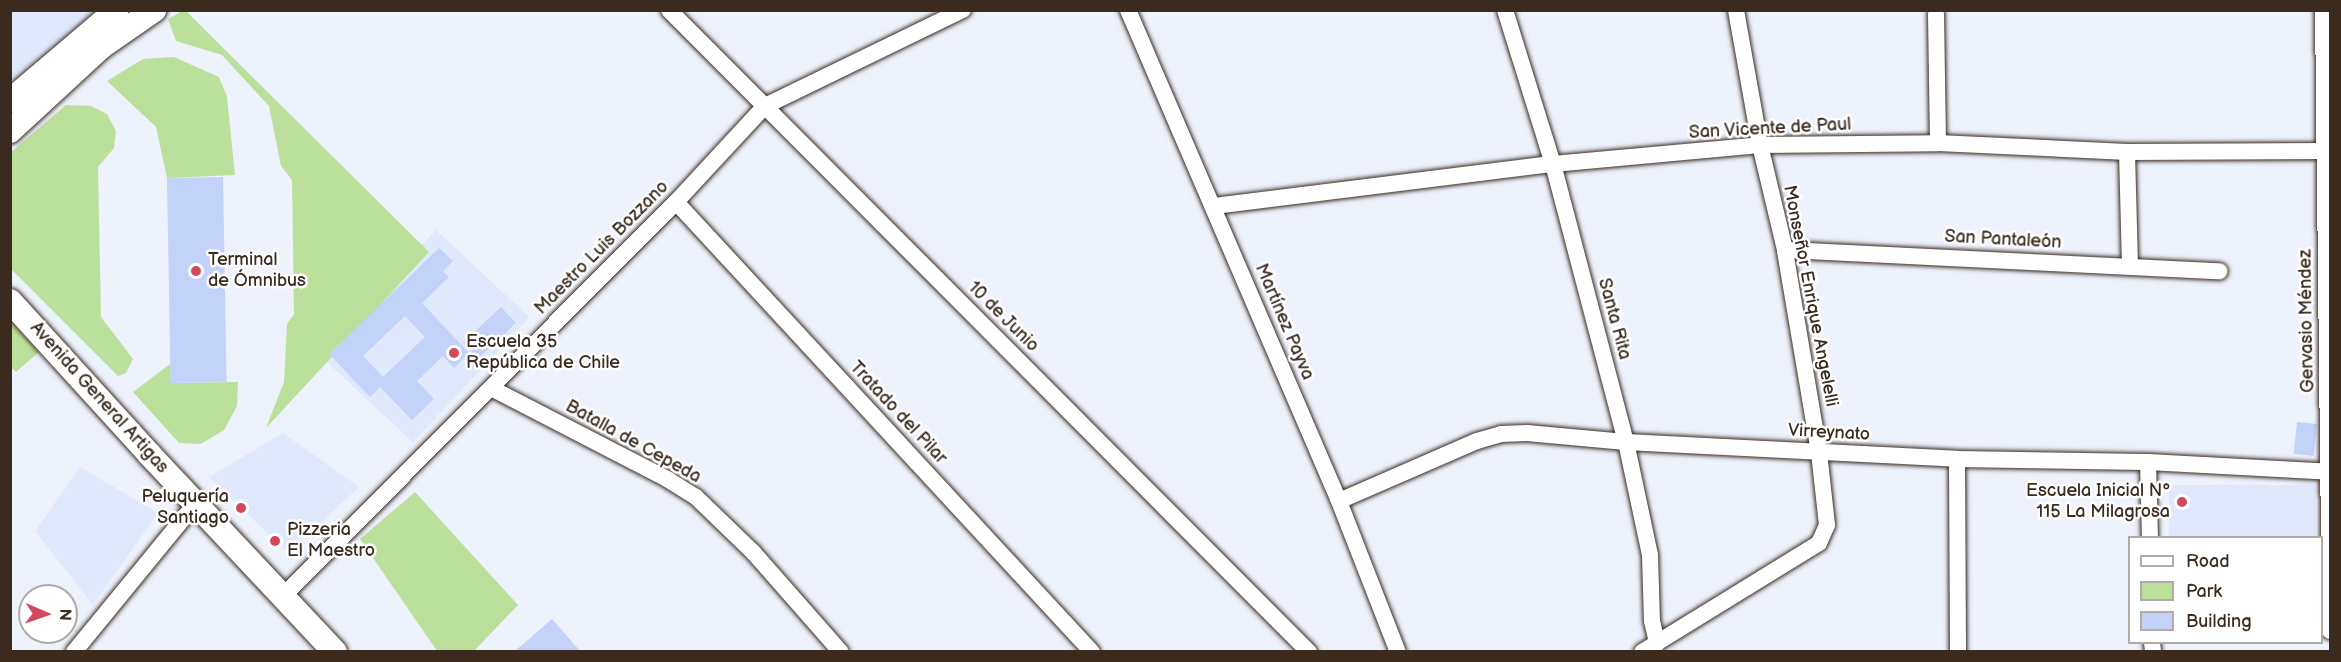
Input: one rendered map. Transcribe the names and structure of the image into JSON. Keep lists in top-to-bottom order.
{
  "streets": {
    "main road": ["Avenida General Artigas"],
    "street": [
      "San Vicente de Paul",
      "San Pantaleón",
      "Maestro Luis Bozzano",
      "Monseñor Enrique Angelelli",
      "10 de Junio",
      "Santa Rita",
      "Gervasio Méndez",
      "Martínez Payva",
      "Tratado del Pilar",
      "Virreynato",
      "Batalla de Cepeda"
    ]
  },
  "crossings": [
    ["San Vicente de Paul", "Monseñor Enrique Angelelli"],
    ["San Vicente de Paul", "Santa Rita"],
    ["San Vicente de Paul", "Gervasio Méndez"],
    ["San Vicente de Paul", "Martínez Payva"],
    ["San Pantaleón", "Monseñor Enrique Angelelli"],
    ["Maestro Luis Bozzano", "10 de Junio"],
    ["Maestro Luis Bozzano", "Avenida General Artigas"],
    ["Maestro Luis Bozzano", "Tratado del Pilar"],
    ["Maestro Luis Bozzano", "Batalla de Cepeda"],
    ["Monseñor Enrique Angelelli", "Santa Rita"],
    ["Monseñor Enrique Angelelli", "Virreynato"],
    ["Santa Rita", "Virreynato"],
    ["Gervasio Méndez", "Virreynato"],
    ["Martínez Payva", "Virreynato"]
  ],
  "places": [
    "Terminal de Ómnibus",
    "Escuela 35 República de Chile",
    "Escuela Inicial Nº 115 La Milagrosa",
    "Peluquería Santiago",
    "Pizzeria El Maestro"
  ],
  "legend": ["Road", "Park", "Building"],
  "north": "right"
}
